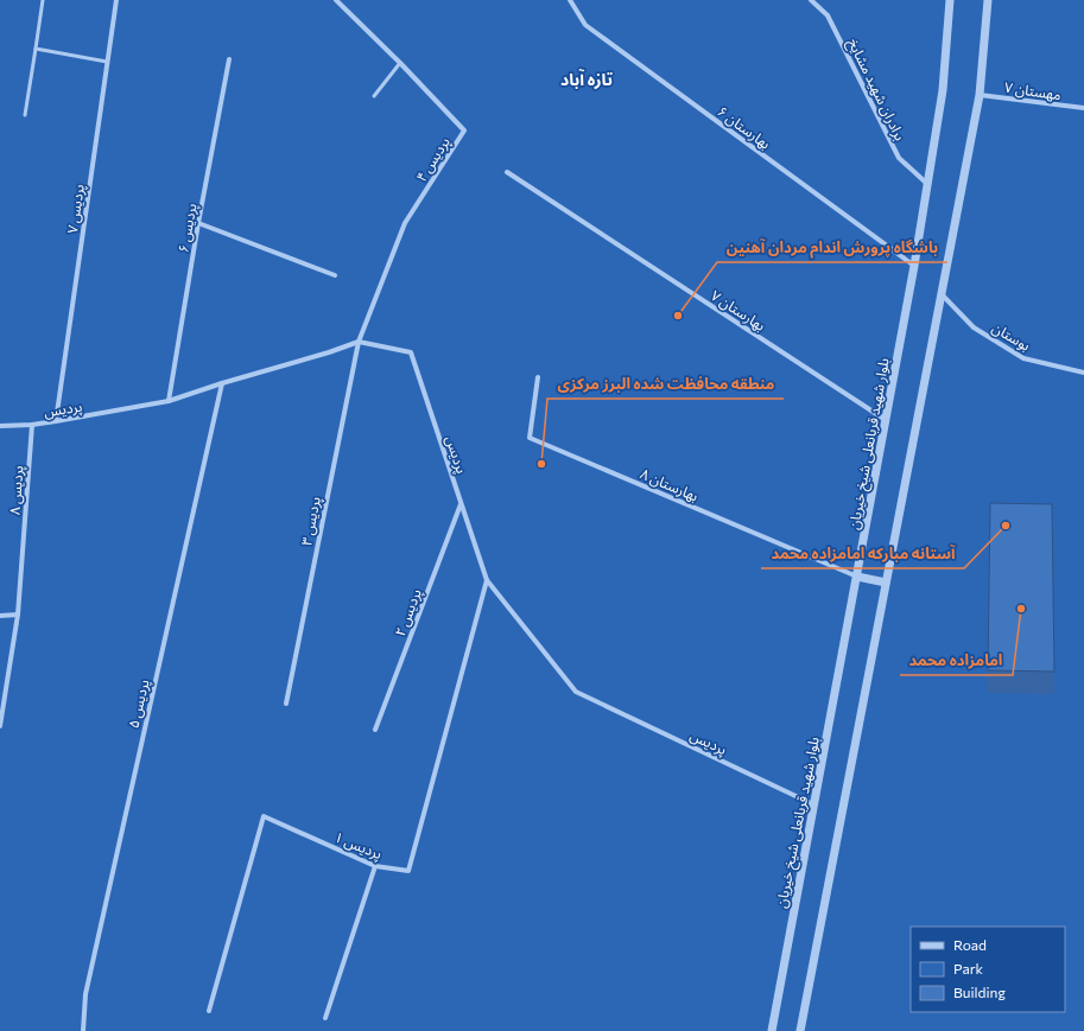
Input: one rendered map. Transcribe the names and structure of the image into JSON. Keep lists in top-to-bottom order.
{
  "streets": {
    "street": [
      "برادران شهید مشایخ",
      "مهستان ۷",
      "بهارستان ۶",
      "پردیس ۴",
      "پردیس ۷",
      "پردیس ۶",
      "بهارستان ۷",
      "بوستان",
      "پردیس",
      "بلوار شهید قربانعلی شیخ خیریان",
      "بهارستان ۸",
      "پردیس ۸",
      "پردیس ۳",
      "پردیس ۲",
      "پردیس ۵",
      "پردیس ۱"
    ]
  },
  "crossings": [
    ["برادران شهید مشایخ", "بلوار شهید قربانعلی شیخ خیریان"],
    ["بهارستان ۶", "بلوار شهید قربانعلی شیخ خیریان"],
    ["پردیس ۴", "پردیس"],
    ["پردیس ۴", "پردیس ۳"],
    ["پردیس ۷", "پردیس"],
    ["پردیس ۶", "پردیس"],
    ["بهارستان ۷", "بلوار شهید قربانعلی شیخ خیریان"],
    ["پردیس", "بلوار شهید قربانعلی شیخ خیریان"],
    ["پردیس", "پردیس ۸"],
    ["پردیس", "پردیس ۳"],
    ["پردیس", "پردیس ۲"],
    ["پردیس", "پردیس ۵"],
    ["پردیس", "پردیس ۱"],
    ["بلوار شهید قربانعلی شیخ خیریان", "بهارستان ۸"]
  ],
  "districts": ["تازه آباد"],
  "places": [
    "باشگاه پرورش اندام مردان آهنین",
    "منطقه محافظت شده البرز مرکزی",
    "آستانه مبارکه امامزاده محمد",
    "امامزاده محمد"
  ],
  "legend": ["Road", "Park", "Building"]
}
